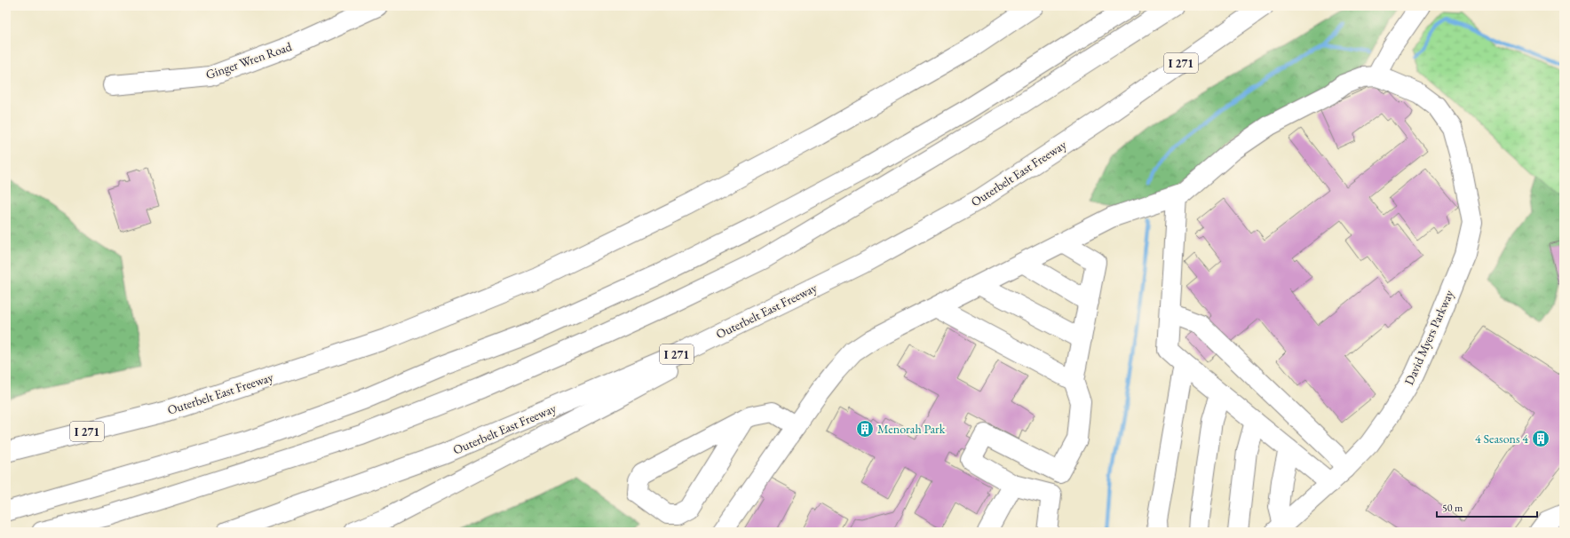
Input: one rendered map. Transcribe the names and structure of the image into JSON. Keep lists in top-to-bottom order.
{
  "streets": {
    "main road": [
      "Ginger Wren Road",
      "I 271",
      "Outerbelt East Freeway",
      "David Myers Parkway"
    ]
  },
  "places": {
    "building": ["Menorah Park", "4 Seasons 4"]
  },
  "scale_bar": "50 m"
}
